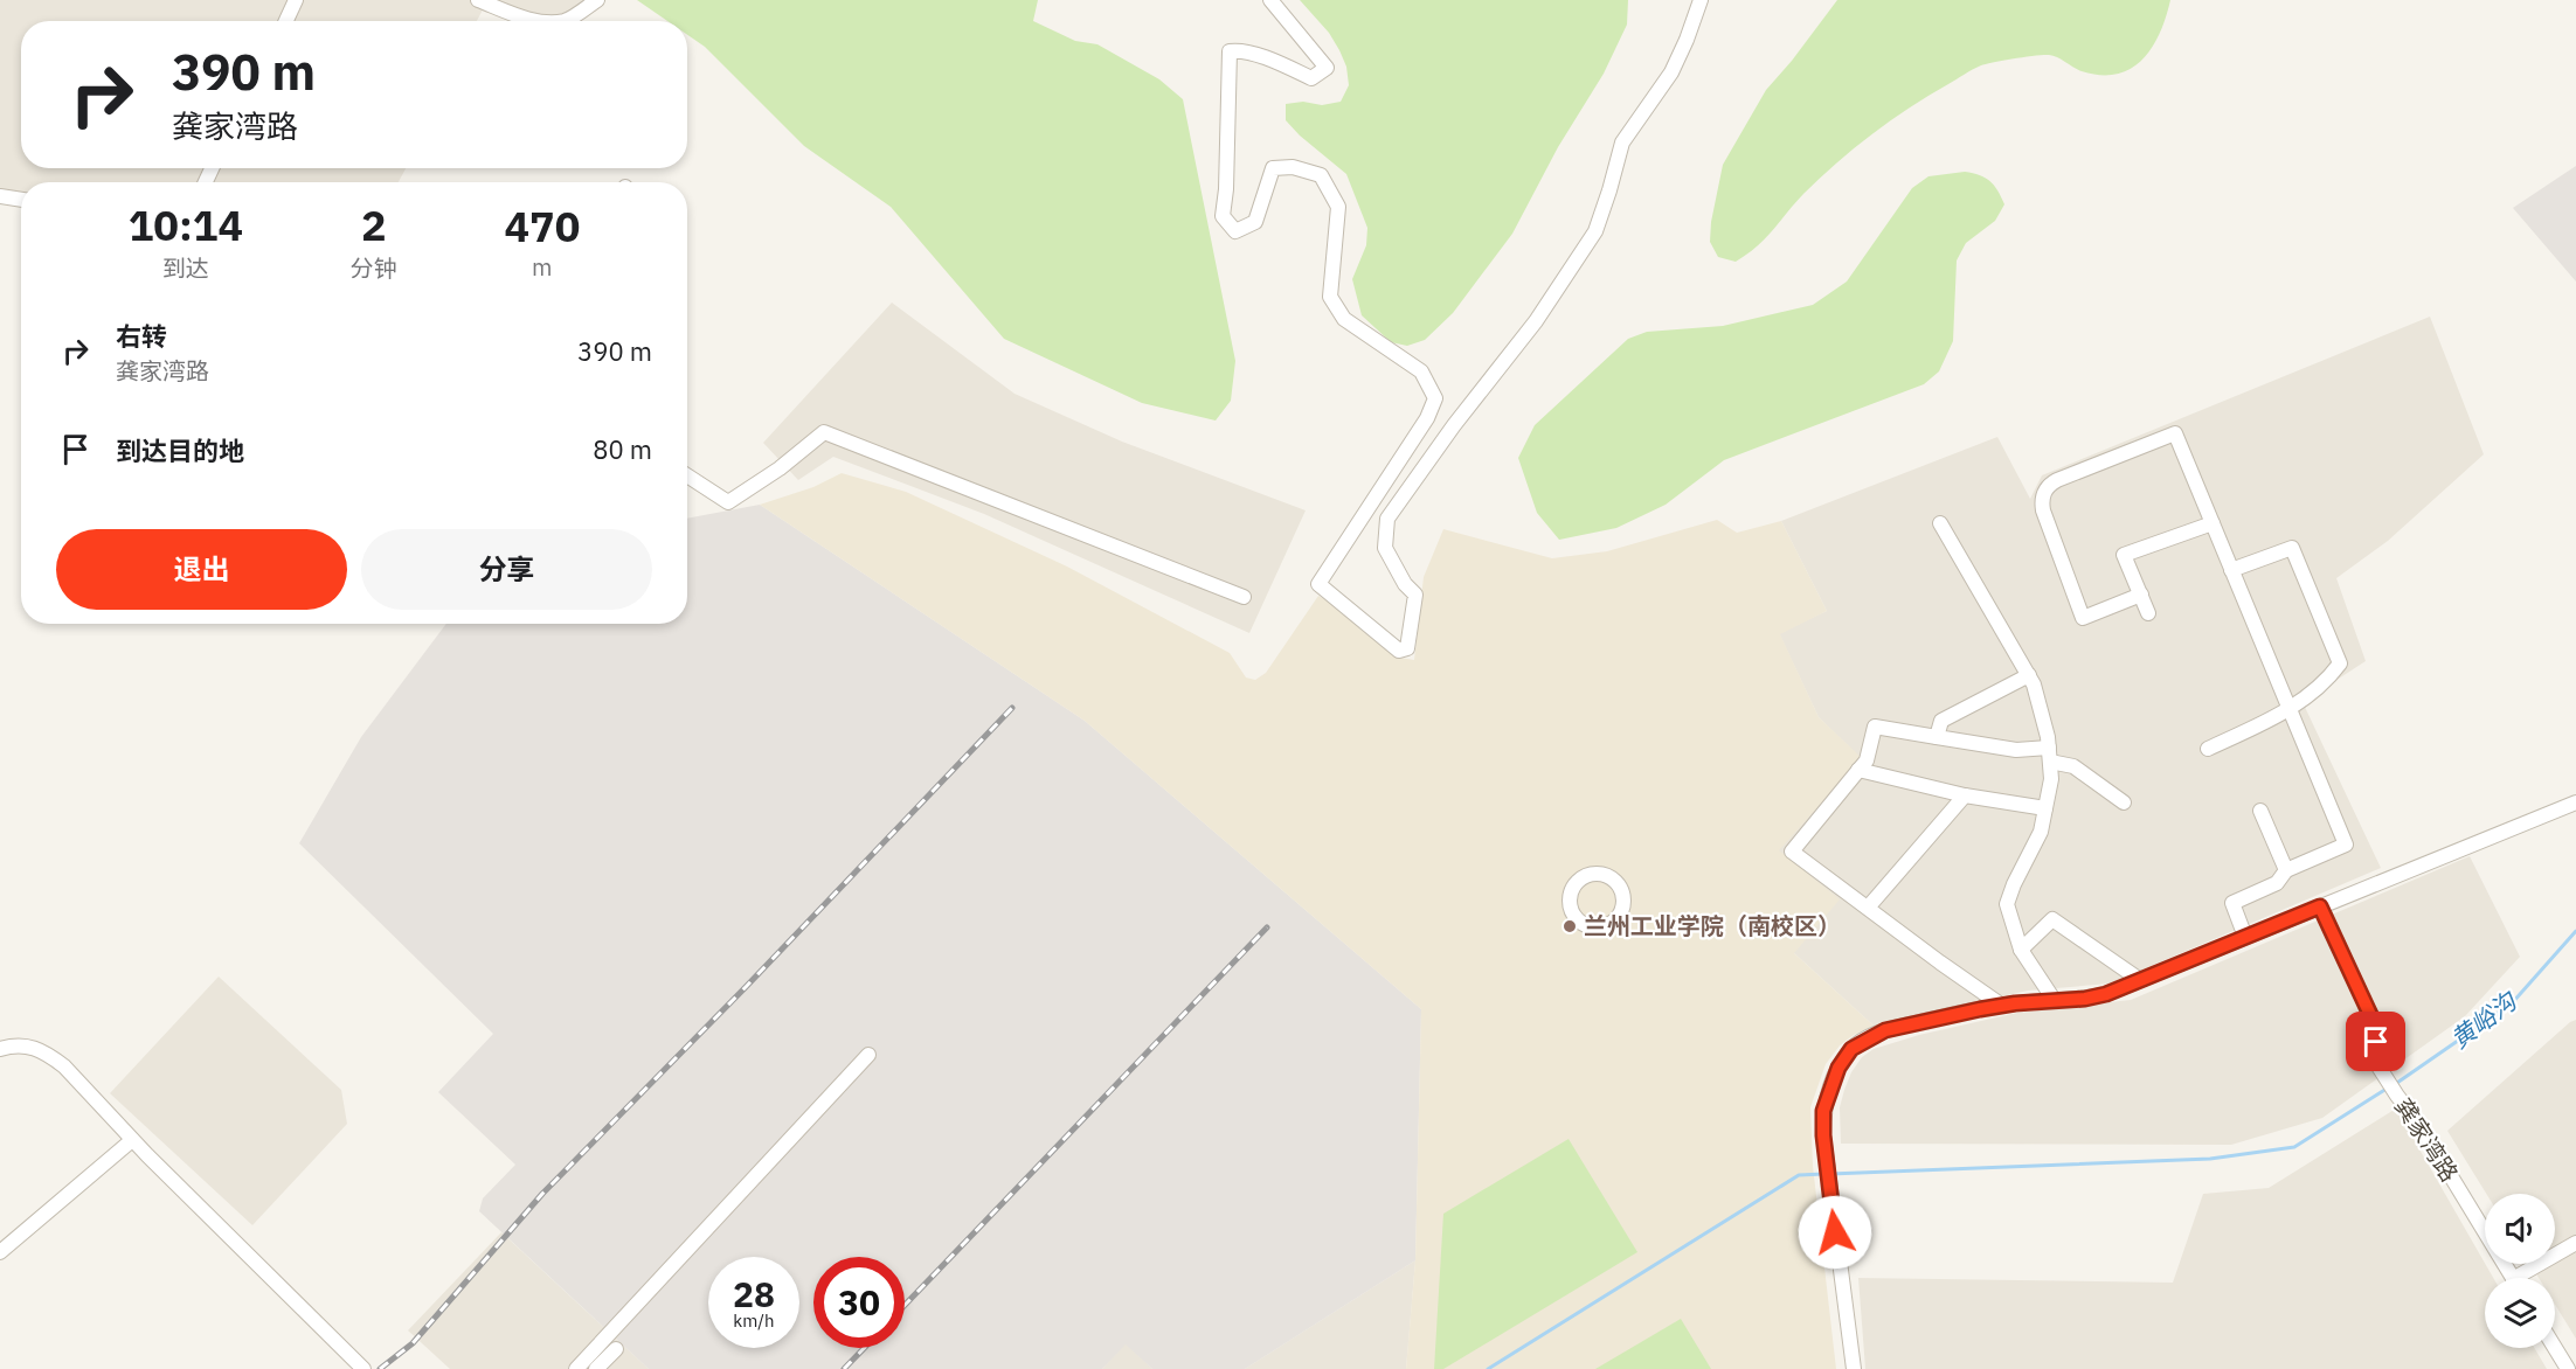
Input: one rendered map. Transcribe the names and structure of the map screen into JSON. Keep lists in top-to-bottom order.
{
  "streets": {
    "street": ["龚家湾路"]
  },
  "water": ["黄峪沟"],
  "places": ["兰州工业学院（南校区）"],
  "page": {
    "turn": ["390 m", "龚家湾路"],
    "eta": [
      "10:14",
      "到达",
      "2",
      "分钟",
      "470",
      "m"
    ],
    "list": [
      {
        "name": "右转",
        "note": "龚家湾路",
        "value": "390 m"
      },
      {
        "name": "到达目的地",
        "value": "80 m"
      }
    ],
    "buttons": ["退出", "分享"],
    "speed": "28 km/h",
    "limit": "30"
  }
}
